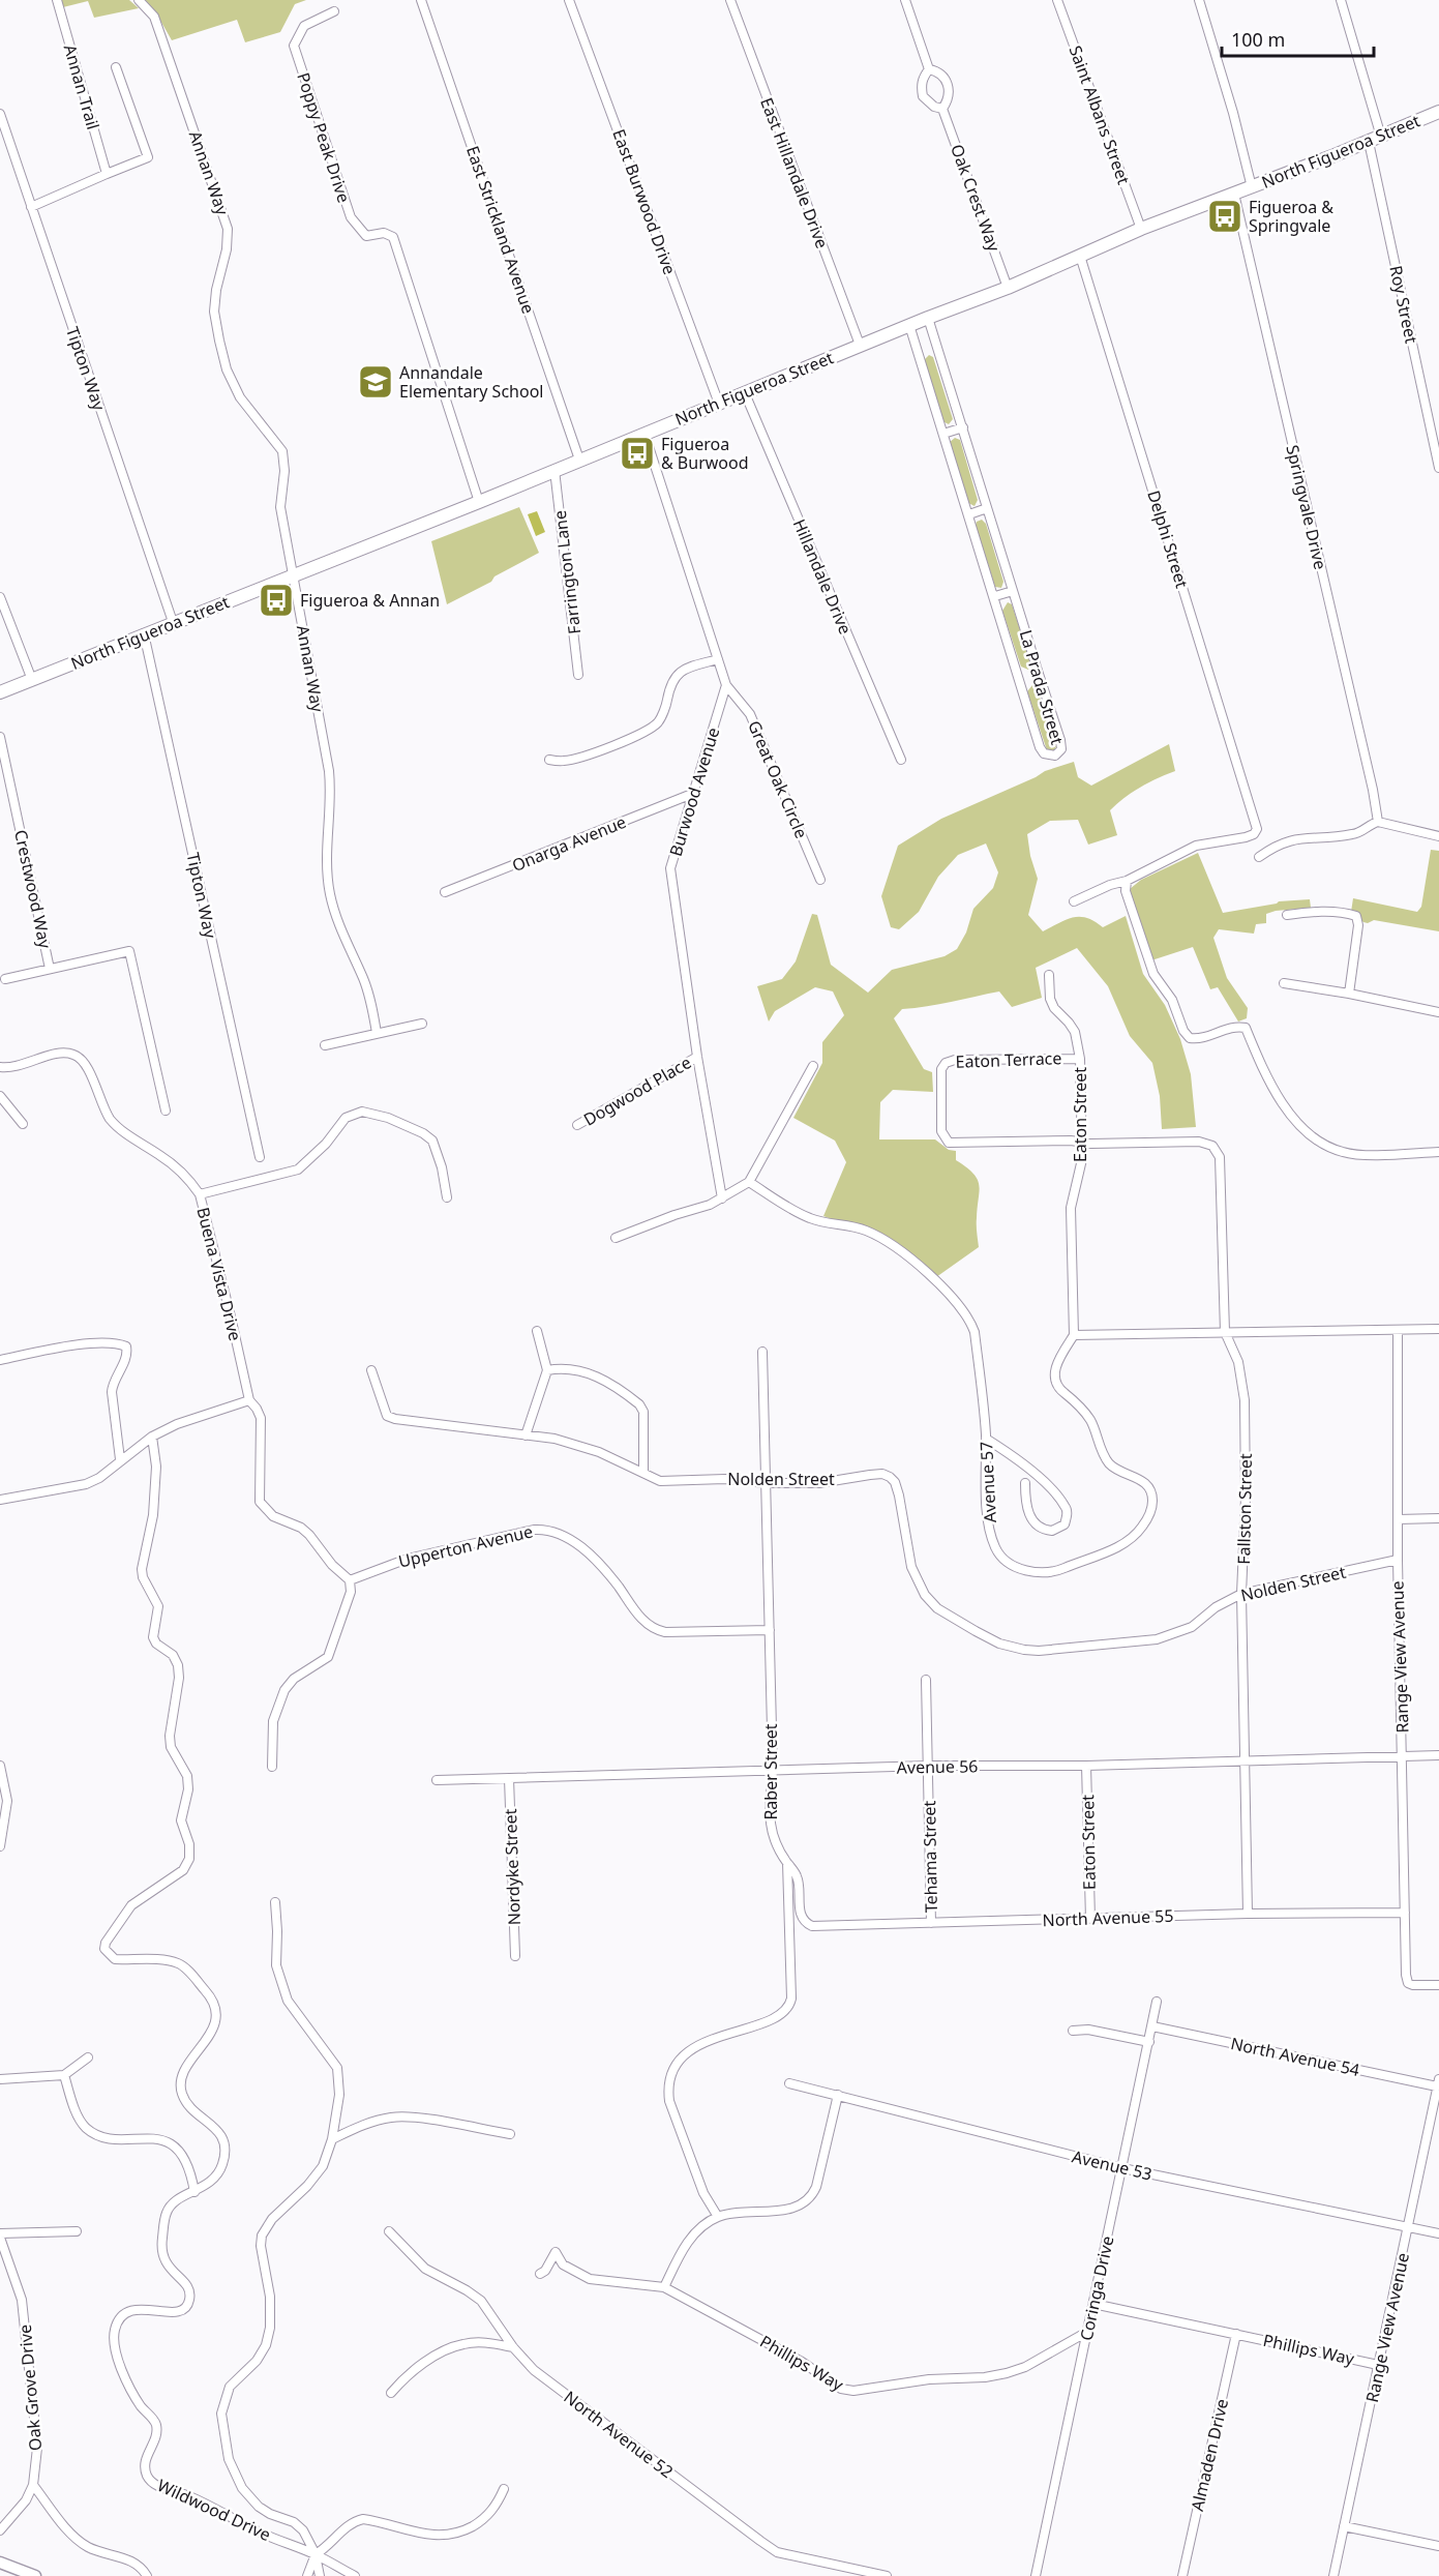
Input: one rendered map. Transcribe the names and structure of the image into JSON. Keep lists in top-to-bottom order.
{
  "streets": {
    "main road": ["North Figueroa Street"],
    "street": [
      "Annan Trail",
      "Saint Albans Street",
      "Poppy Peak Drive",
      "Annan Way",
      "East Hillandale Drive",
      "Oak Crest Way",
      "East Burwood Drive",
      "East Strickland Avenue",
      "Roy Street",
      "Tipton Way",
      "Springvale Drive",
      "Delphi Street",
      "Farrington Lane",
      "Hillandale Drive",
      "La Prada Street",
      "Great Oak Circle",
      "Burwood Avenue",
      "Onarga Avenue",
      "Crestwood Way",
      "Eaton Terrace",
      "Dogwood Place",
      "Eaton Street",
      "Buena Vista Drive",
      "Nolden Street",
      "Avenue 57",
      "Fallston Street",
      "Upperton Avenue",
      "Range View Avenue",
      "Avenue 56",
      "Raber Street",
      "Tehama Street",
      "Nordyke Street",
      "North Avenue 55",
      "North Avenue 54",
      "Avenue 53",
      "Coringa Drive",
      "Phillips Way",
      "Oak Grove Drive",
      "North Avenue 52",
      "Almaden Drive",
      "Wildwood Drive"
    ]
  },
  "crossings": [
    ["Saint Albans Street", "North Figueroa Street"],
    ["Poppy Peak Drive", "North Figueroa Street"],
    ["North Figueroa Street", "Annan Way"],
    ["North Figueroa Street", "East Hillandale Drive"],
    ["North Figueroa Street", "Oak Crest Way"],
    ["North Figueroa Street", "East Burwood Drive"],
    ["North Figueroa Street", "East Strickland Avenue"],
    ["North Figueroa Street", "Roy Street"],
    ["North Figueroa Street", "Tipton Way"],
    ["North Figueroa Street", "Springvale Drive"],
    ["North Figueroa Street", "Delphi Street"],
    ["North Figueroa Street", "Farrington Lane"],
    ["North Figueroa Street", "Hillandale Drive"],
    ["North Figueroa Street", "La Prada Street"],
    ["Great Oak Circle", "Burwood Avenue"],
    ["Burwood Avenue", "Onarga Avenue"],
    ["Burwood Avenue", "Dogwood Place"],
    ["Eaton Terrace", "Eaton Street"],
    ["Eaton Terrace", "Fallston Street"],
    ["Eaton Street", "Avenue 57"],
    ["Eaton Street", "Fallston Street"],
    ["Eaton Street", "Avenue 56"],
    ["Eaton Street", "North Avenue 55"],
    ["Nolden Street", "Fallston Street"],
    ["Nolden Street", "Range View Avenue"],
    ["Nolden Street", "Raber Street"],
    ["Fallston Street", "Avenue 56"],
    ["Fallston Street", "North Avenue 55"],
    ["Upperton Avenue", "Raber Street"],
    ["Range View Avenue", "Avenue 56"],
    ["Range View Avenue", "North Avenue 55"],
    ["Range View Avenue", "North Avenue 54"],
    ["Range View Avenue", "Avenue 53"],
    ["Range View Avenue", "Phillips Way"],
    ["Avenue 56", "Raber Street"],
    ["Avenue 56", "Tehama Street"],
    ["Avenue 56", "Nordyke Street"],
    ["Raber Street", "North Avenue 55"],
    ["Tehama Street", "North Avenue 55"],
    ["North Avenue 54", "Coringa Drive"],
    ["Avenue 53", "Coringa Drive"],
    ["Coringa Drive", "Phillips Way"],
    ["Phillips Way", "Almaden Drive"]
  ],
  "places": {
    "bus stop": ["Figueroa & Springvale", "Figueroa & Burwood", "Figueroa & Annan"],
    "school or university": ["Annandale Elementary School"]
  },
  "scale_bar": "100 m"
}
